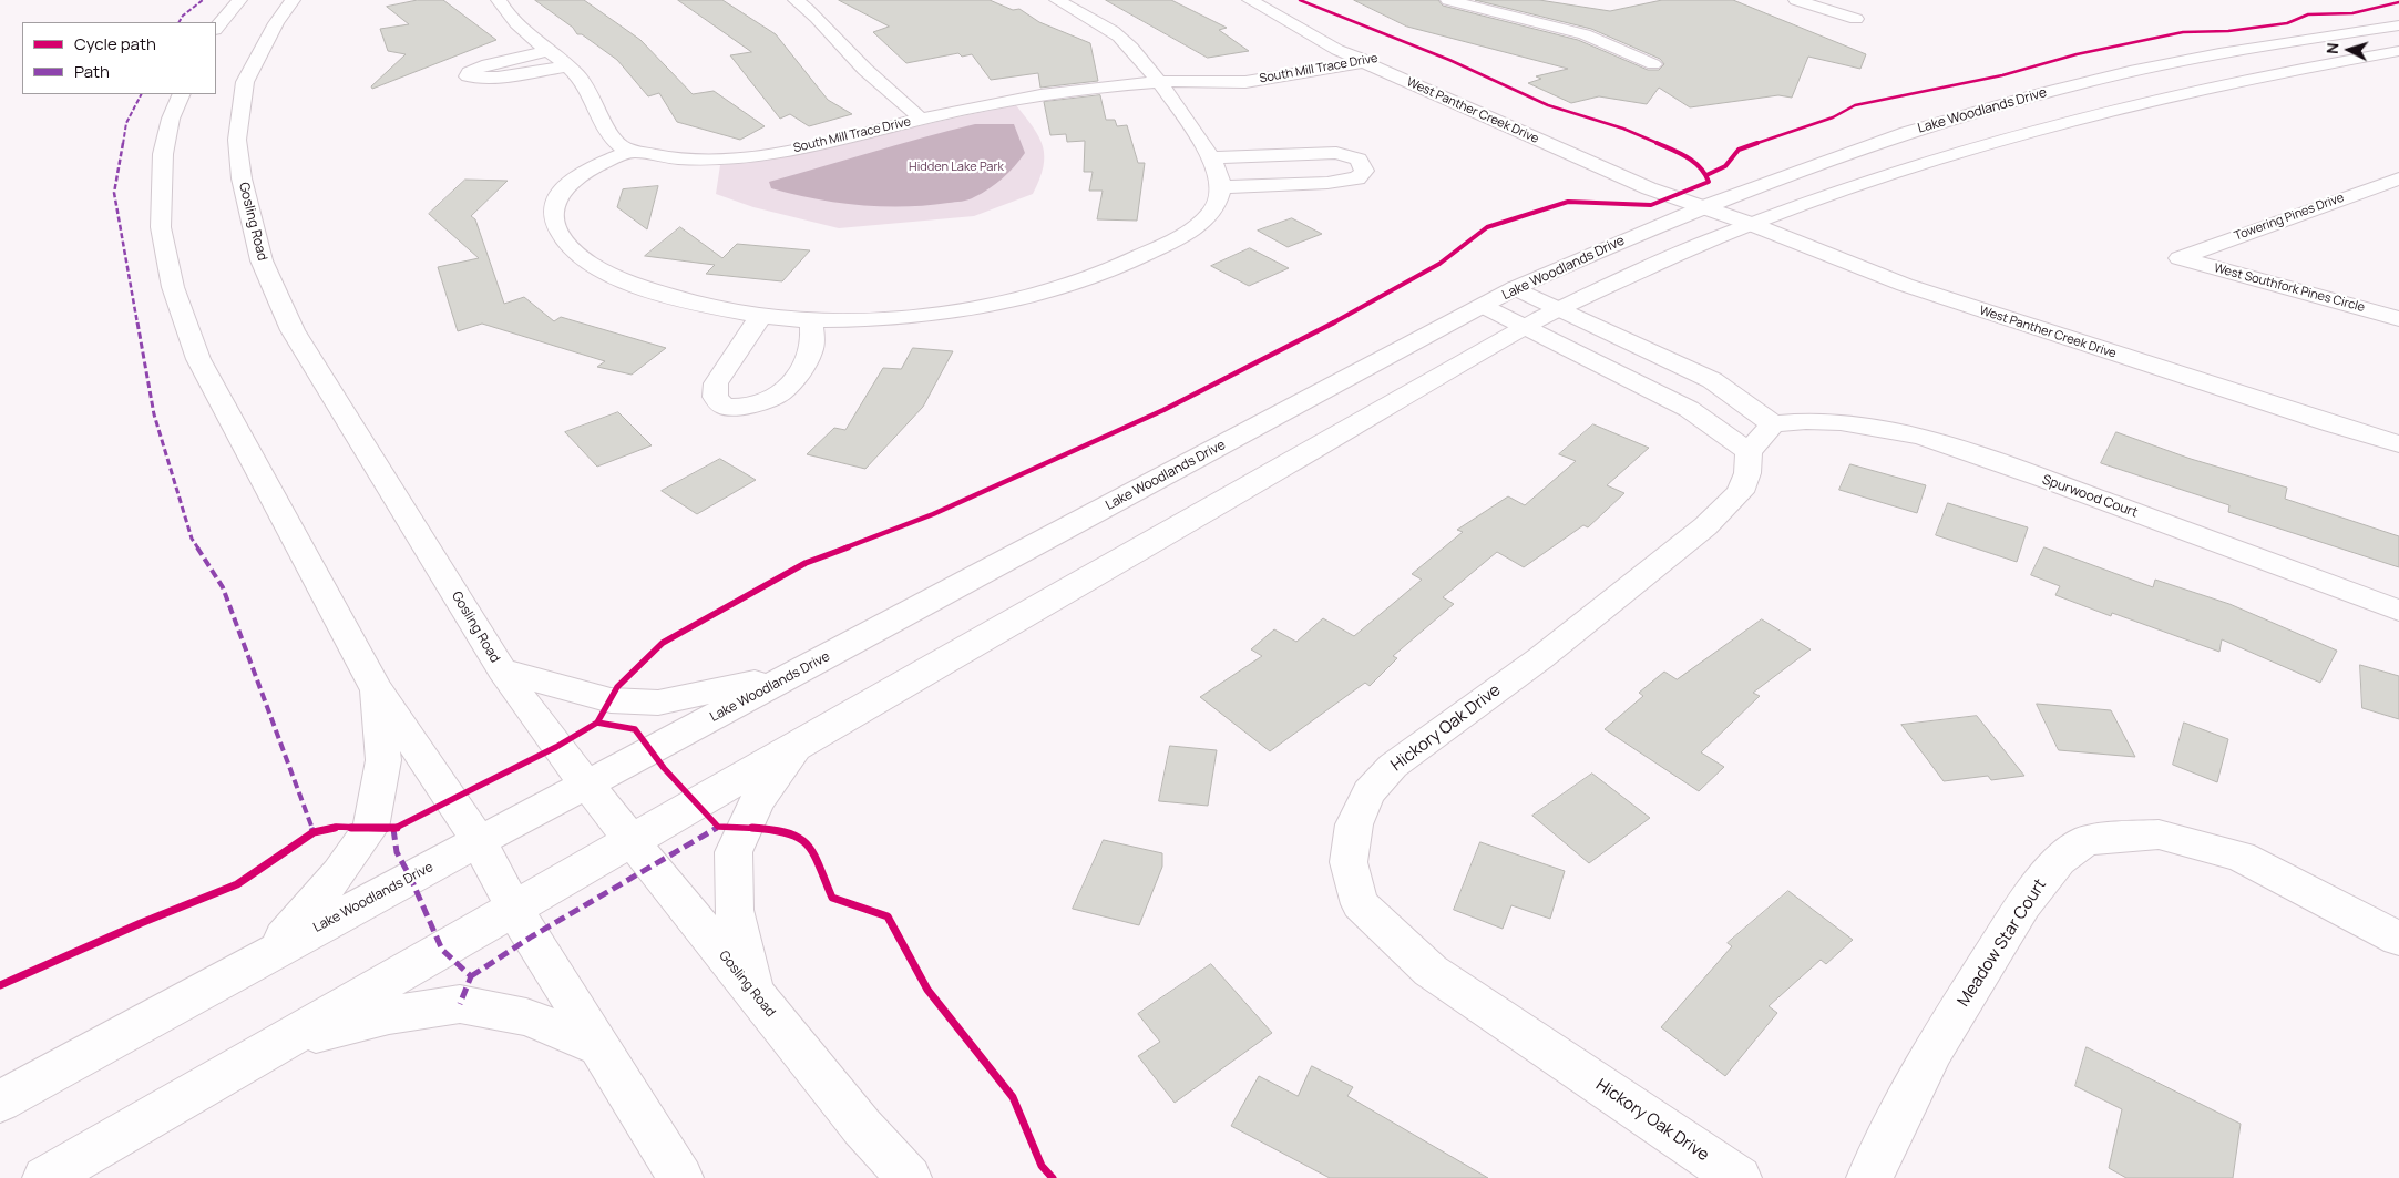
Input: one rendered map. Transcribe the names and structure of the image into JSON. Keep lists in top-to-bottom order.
{
  "streets": {
    "street": [
      "South Mill Trace Drive",
      "West Panther Creek Drive",
      "Lake Woodlands Drive",
      "Towering Pines Drive",
      "Gosling Road",
      "West Southfork Pines Circle",
      "Spurwood Court",
      "Hickory Oak Drive",
      "Meadow Star Court"
    ]
  },
  "crossings": [
    ["South Mill Trace Drive", "West Panther Creek Drive"],
    ["West Panther Creek Drive", "Lake Woodlands Drive"],
    ["Lake Woodlands Drive", "Gosling Road"],
    ["Towering Pines Drive", "West Southfork Pines Circle"]
  ],
  "parks": ["Hidden Lake Park"],
  "legend": ["Cycle path", "Path"],
  "north": "left"
}
